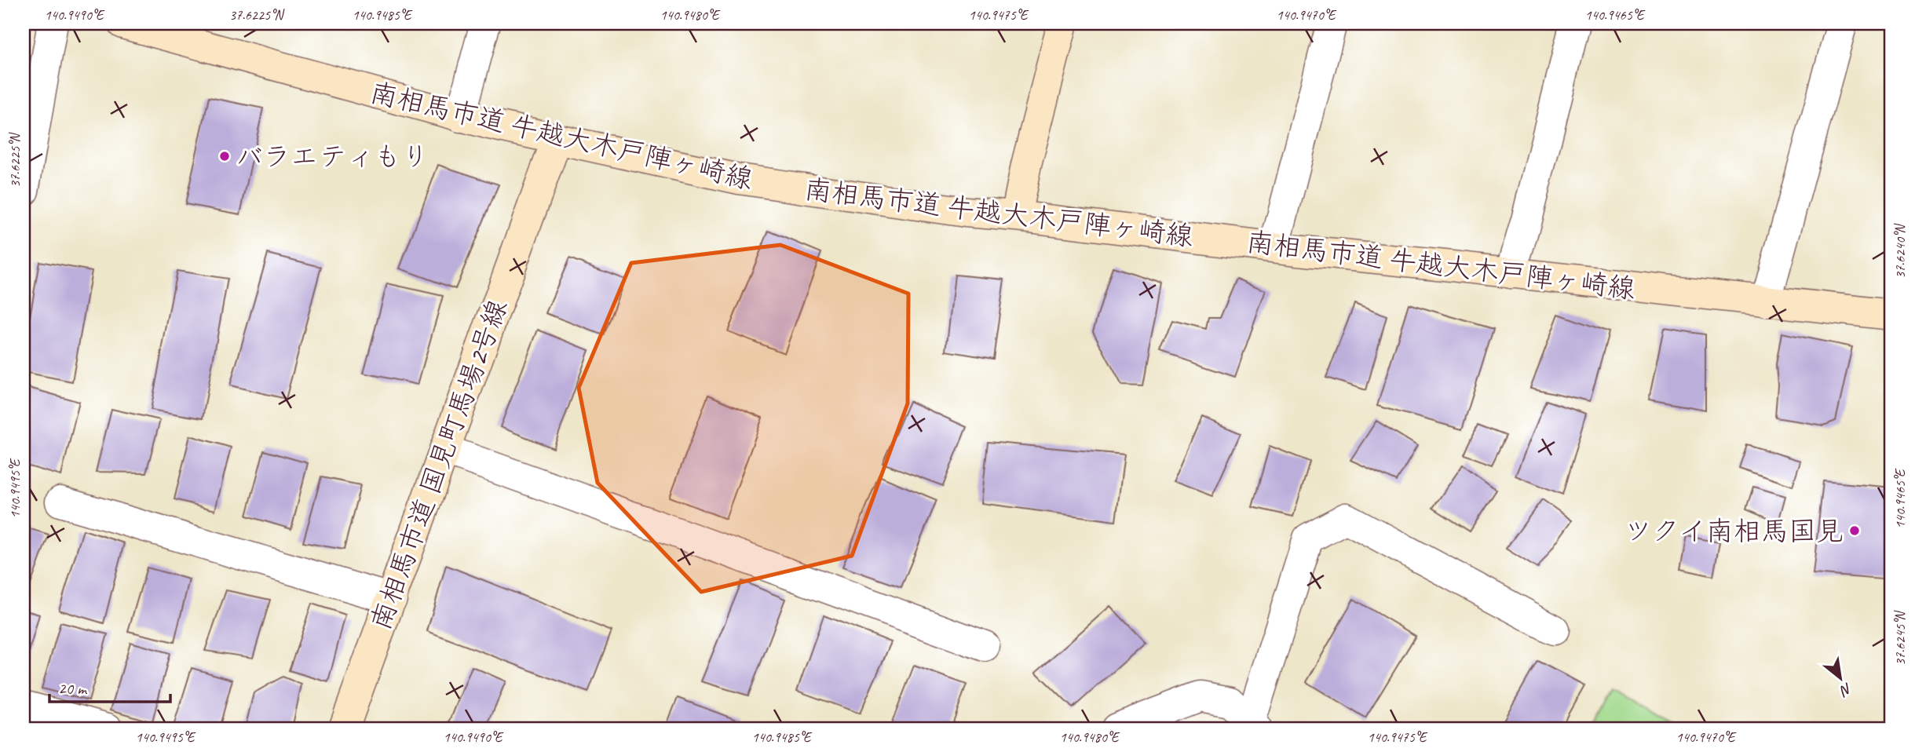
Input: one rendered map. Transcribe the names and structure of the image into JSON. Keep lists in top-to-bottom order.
{
  "streets": {
    "street": ["南相馬市道 牛越大木戸陣ヶ崎線", "南相馬市道 国見町馬場2号線"]
  },
  "crossings": [
    ["南相馬市道 牛越大木戸陣ヶ崎線", "南相馬市道 国見町馬場2号線"]
  ],
  "places": ["バラエティもり", "ツクイ南相馬国見"],
  "scale_bar": "20 m",
  "north": "bottom right",
  "coordinates": [
    "140.9490°E",
    "37.6225°N",
    "140.9485°E",
    "140.9480°E",
    "140.9475°E",
    "140.9470°E",
    "140.9465°E",
    "37.6240°N",
    "140.9495°E",
    "37.6245°N"
  ]
}
